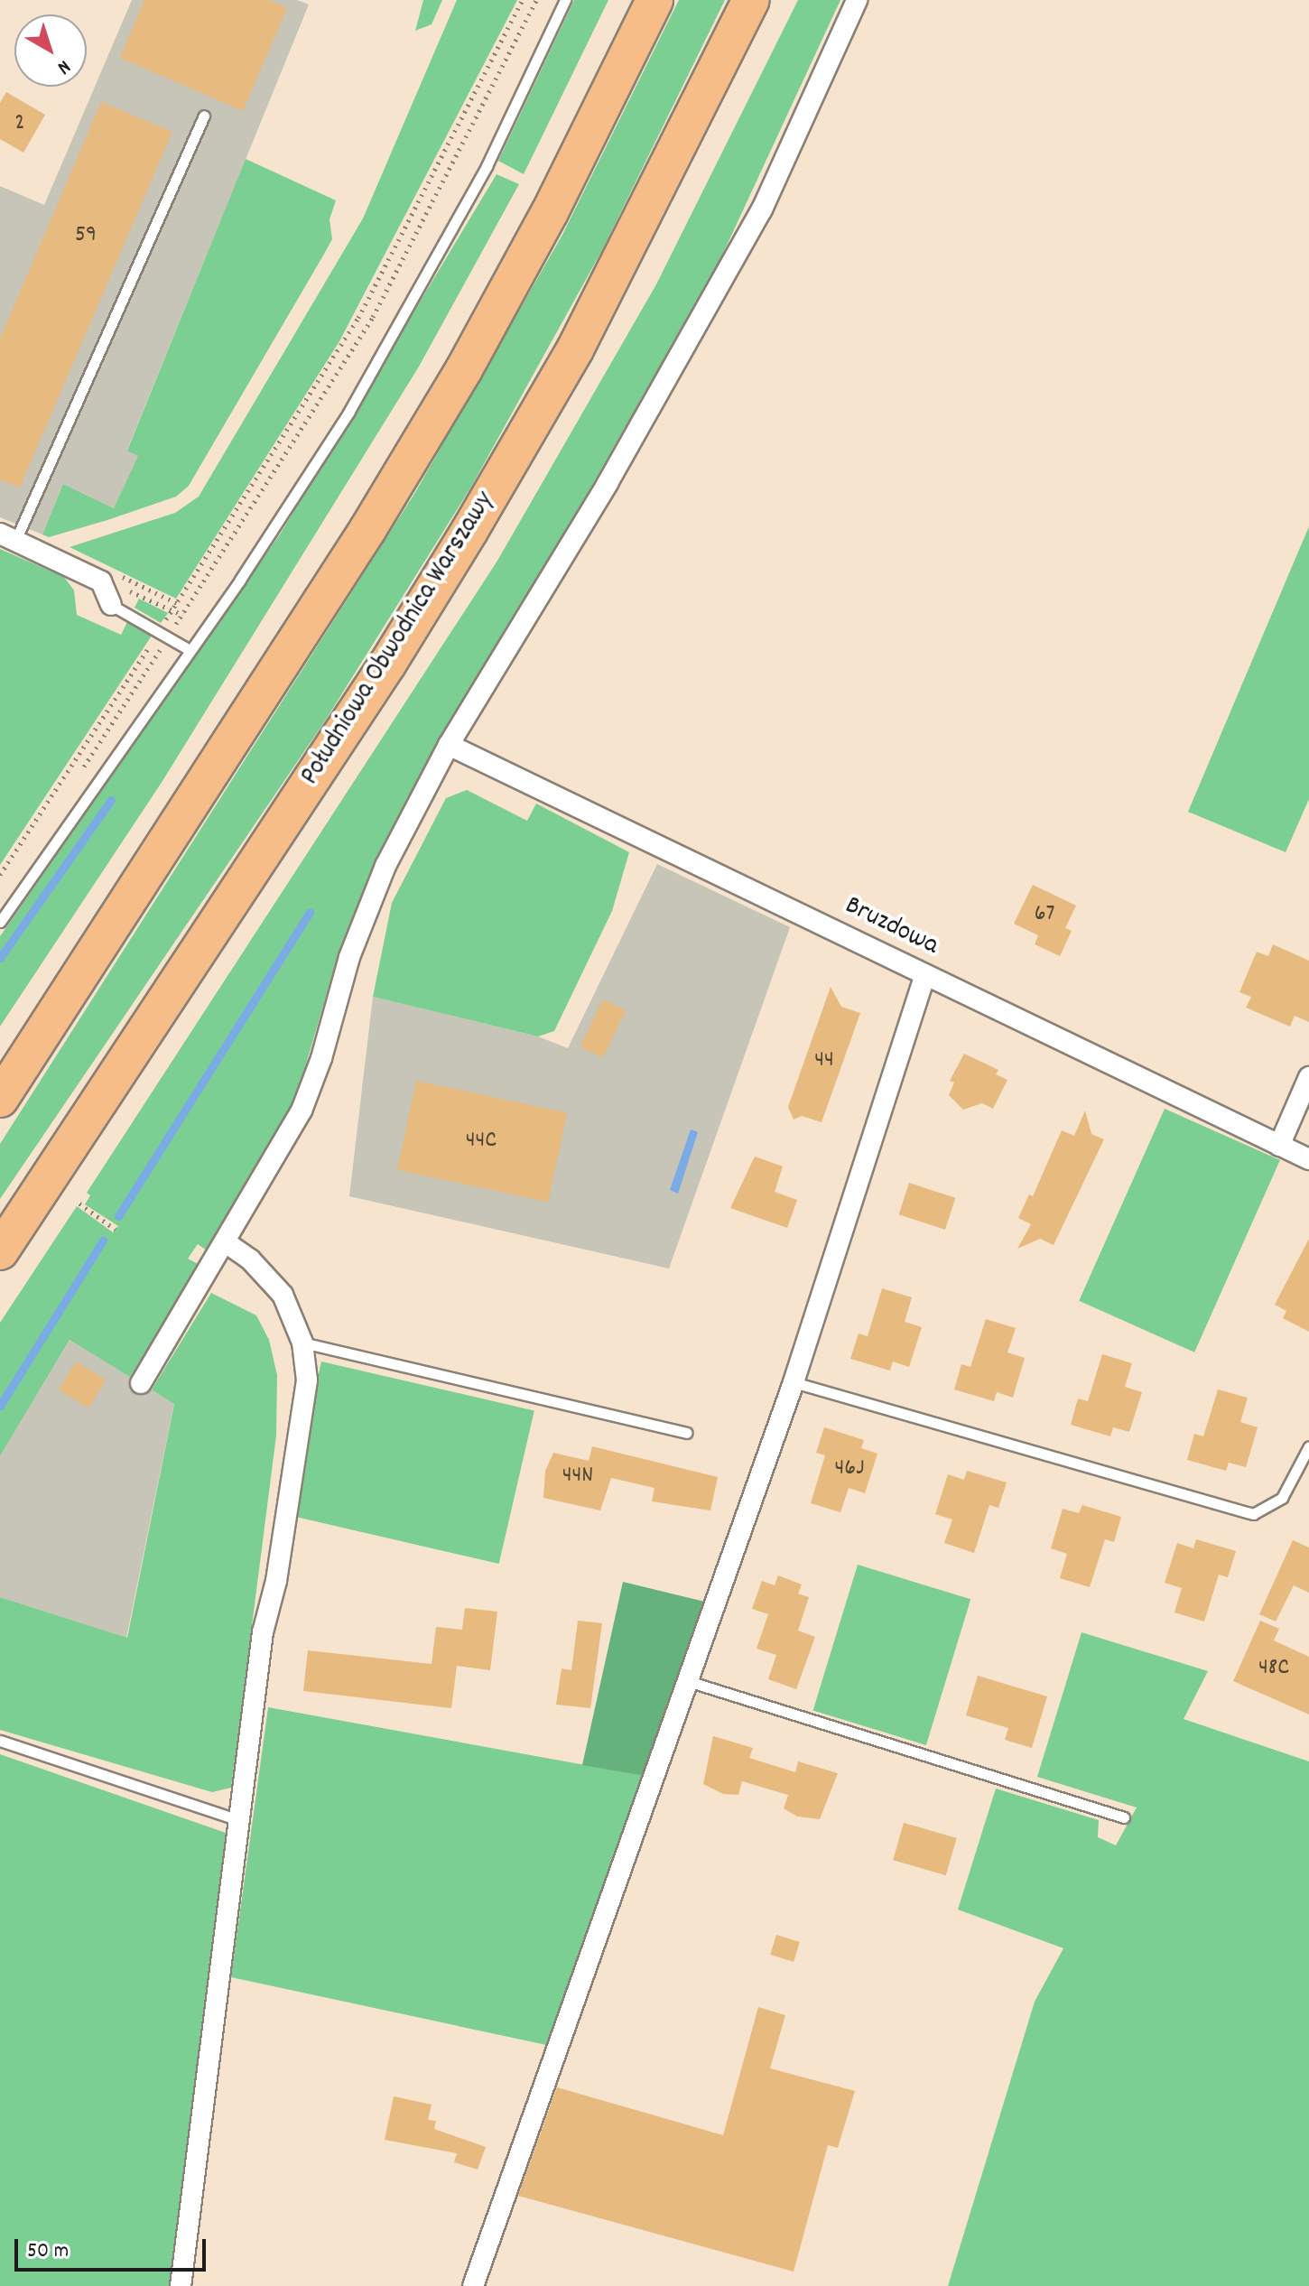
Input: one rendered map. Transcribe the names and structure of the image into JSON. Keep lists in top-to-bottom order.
{
  "streets": {
    "highway": ["Południowa Obwodnica Warszawy"],
    "street": ["Bruzdowa"]
  },
  "house_numbers": [
    "2",
    "59",
    "67",
    "44",
    "44C",
    "46J",
    "44N",
    "48C"
  ],
  "scale_bar": "50 m",
  "north": "bottom right"
}
